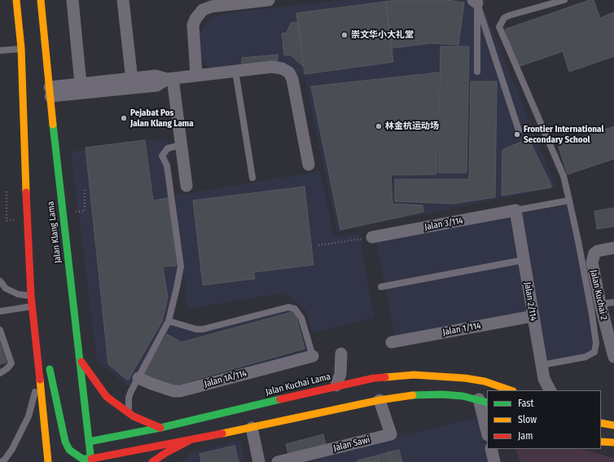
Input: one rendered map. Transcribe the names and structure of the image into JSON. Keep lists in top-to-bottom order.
{
  "streets": {
    "main road": ["Jalan Klang Lama", "Jalan Kuchai Lama"],
    "street": [
      "Jalan 3/114",
      "Jalan Kuchai 2",
      "Jalan 2/114",
      "Jalan 1/114",
      "Jalan 1A/114",
      "Jalan Sawi"
    ]
  },
  "crossings": [
    ["Jalan 3/114", "Jalan 2/114"],
    ["Jalan Klang Lama", "Jalan Kuchai Lama"],
    ["Jalan 2/114", "Jalan 1/114"]
  ],
  "places": [
    "崇文华小大礼堂",
    "Pejabat Pos Jalan Klang Lama",
    "林金杭运动场",
    "Frontier International Secondary School"
  ],
  "legend": ["Fast", "Slow", "Jam"]
}
